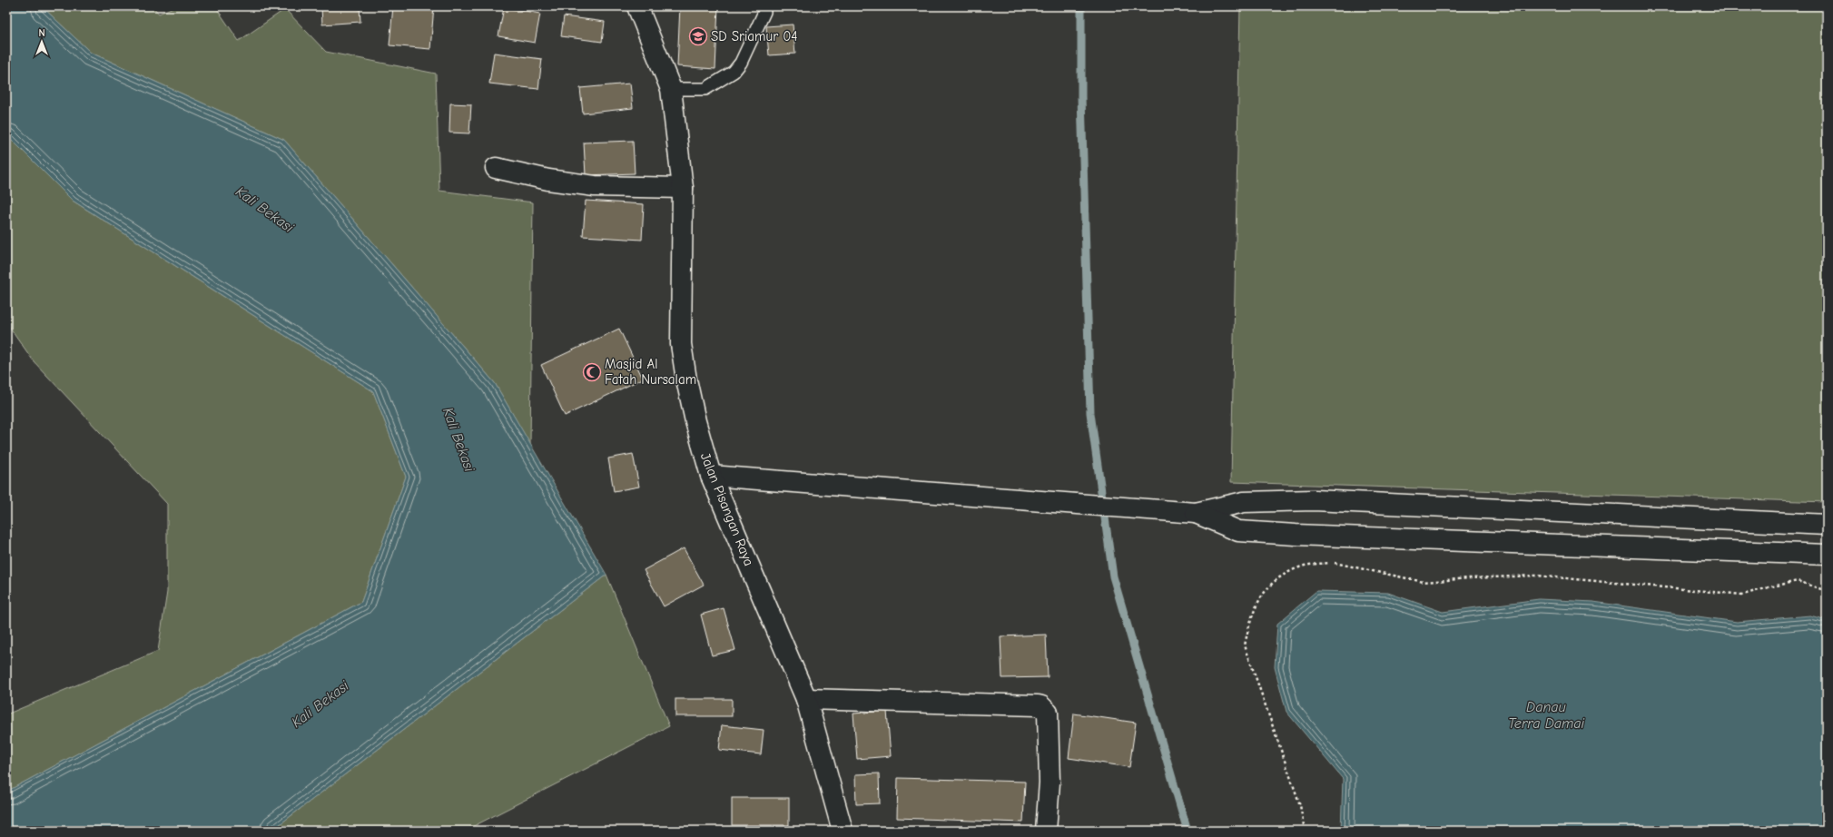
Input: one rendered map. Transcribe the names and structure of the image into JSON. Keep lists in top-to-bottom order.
{
  "streets": {
    "street": ["Jalan Pisangan Raya"]
  },
  "water": ["Kali Bekasi", "Danau Terra Damai"],
  "places": {
    "school or university": ["SD Sriamur 04"],
    "mosque": ["Masjid Al Fatah Nursalam"]
  },
  "north": "top"
}
